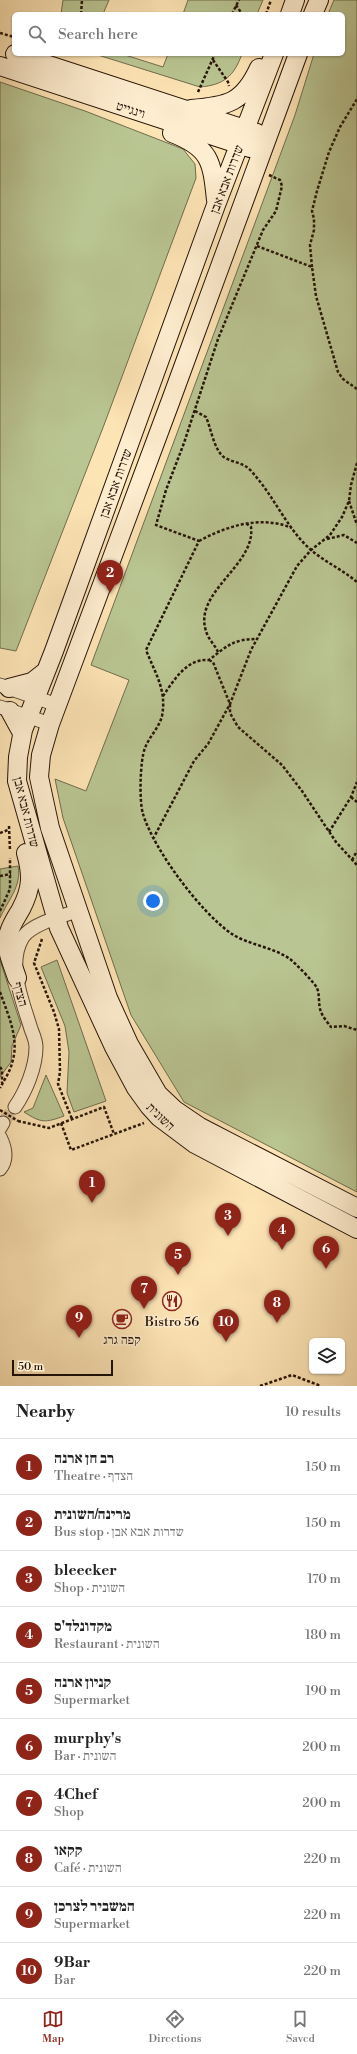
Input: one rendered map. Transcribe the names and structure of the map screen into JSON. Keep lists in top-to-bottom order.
{
  "streets": {
    "street": [
      "וינגייט",
      "שדרות אבא אבן",
      "הצדף",
      "השונית"
    ]
  },
  "crossings": [
    ["וינגייט", "שדרות אבא אבן"],
    ["שדרות אבא אבן", "הצדף"],
    ["שדרות אבא אבן", "השונית"],
    ["הצדף", "השונית"]
  ],
  "places": {
    "restaurant": ["Bistro 56"],
    "cafe": ["קפה גרג"]
  },
  "scale_bar": "50 m",
  "page": {
    "search": "Search here",
    "pins": [
      "2",
      "1",
      "3",
      "4",
      "6",
      "5",
      "7",
      "8",
      "9",
      "10"
    ],
    "scale": "50 m",
    "heading": ["Nearby", "10 results"],
    "list": [
      {
        "mark": "1",
        "name": "רב חן ארנה",
        "note": "Theatre · הצדף",
        "value": "150 m"
      },
      {
        "mark": "2",
        "name": "מרינה/השונית",
        "note": "Bus stop · שדרות אבא אבן",
        "value": "150 m"
      },
      {
        "mark": "3",
        "name": "bleecker",
        "note": "Shop · השונית",
        "value": "170 m"
      },
      {
        "mark": "4",
        "name": "מקדונלד'ס",
        "note": "Restaurant · השונית",
        "value": "180 m"
      },
      {
        "mark": "5",
        "name": "קניון ארנה",
        "note": "Supermarket",
        "value": "190 m"
      },
      {
        "mark": "6",
        "name": "murphy's",
        "note": "Bar · השונית",
        "value": "200 m"
      },
      {
        "mark": "7",
        "name": "4Chef",
        "note": "Shop",
        "value": "200 m"
      },
      {
        "mark": "8",
        "name": "קקאו",
        "note": "Café · השונית",
        "value": "220 m"
      },
      {
        "mark": "9",
        "name": "המשביר לצרכן",
        "note": "Supermarket",
        "value": "220 m"
      },
      {
        "mark": "10",
        "name": "9Bar",
        "note": "Bar",
        "value": "220 m"
      }
    ],
    "nav": ["Map", "Directions", "Saved"]
  }
}
